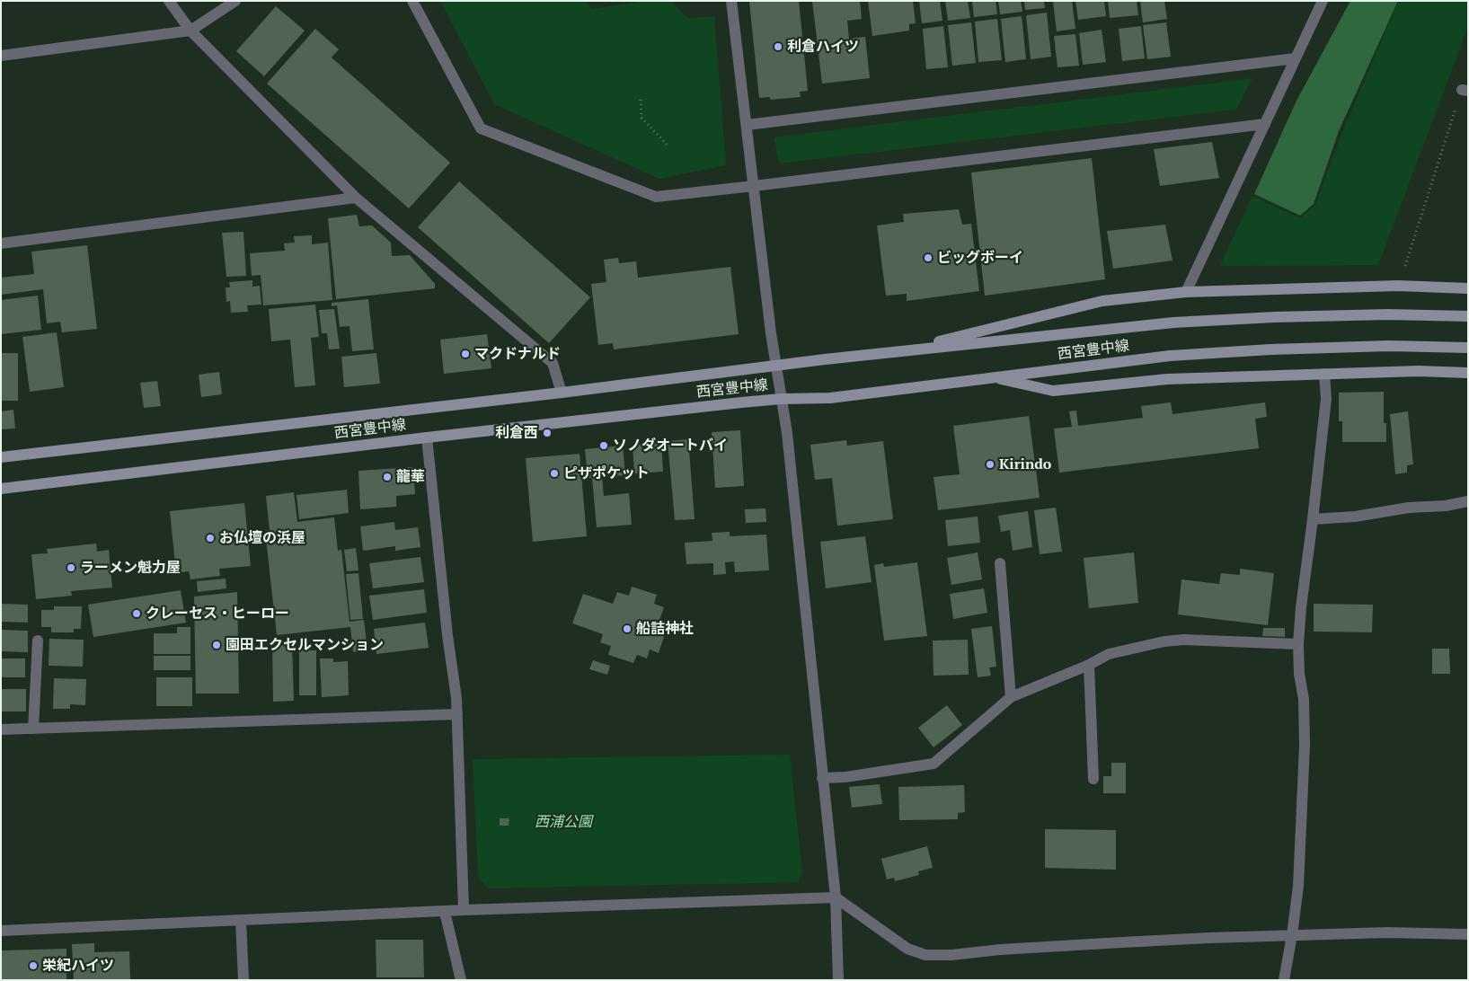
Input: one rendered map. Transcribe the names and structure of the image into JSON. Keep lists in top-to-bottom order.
{
  "streets": {
    "main road": ["西宮豊中線"]
  },
  "parks": ["西浦公園"],
  "places": [
    "利倉ハイツ",
    "ビッグボーイ",
    "マクドナルド",
    "利倉西",
    "ソノダオートバイ",
    "Kirindo",
    "ピザポケット",
    "龍華",
    "お仏壇の浜屋",
    "ラーメン魁力屋",
    "クレーセス・ヒーロー",
    "船詰神社",
    "園田エクセルマンション",
    "栄紀ハイツ"
  ]
}
